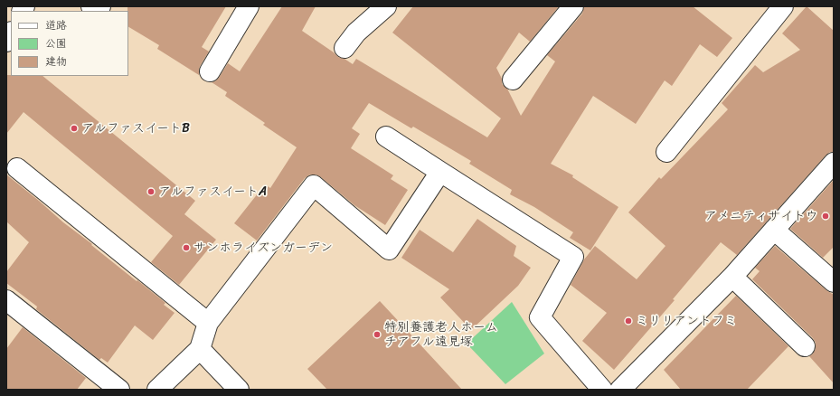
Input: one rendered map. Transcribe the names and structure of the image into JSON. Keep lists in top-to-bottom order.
{
  "places": [
    "アルファスイートB",
    "アルファスイートA",
    "アメニティサイトウ",
    "サンホライズンガーデン",
    "ミリリアントフミ",
    "特別養護老人ホーム チアフル遠見塚"
  ],
  "legend": ["道路", "公園", "建物"]
}
